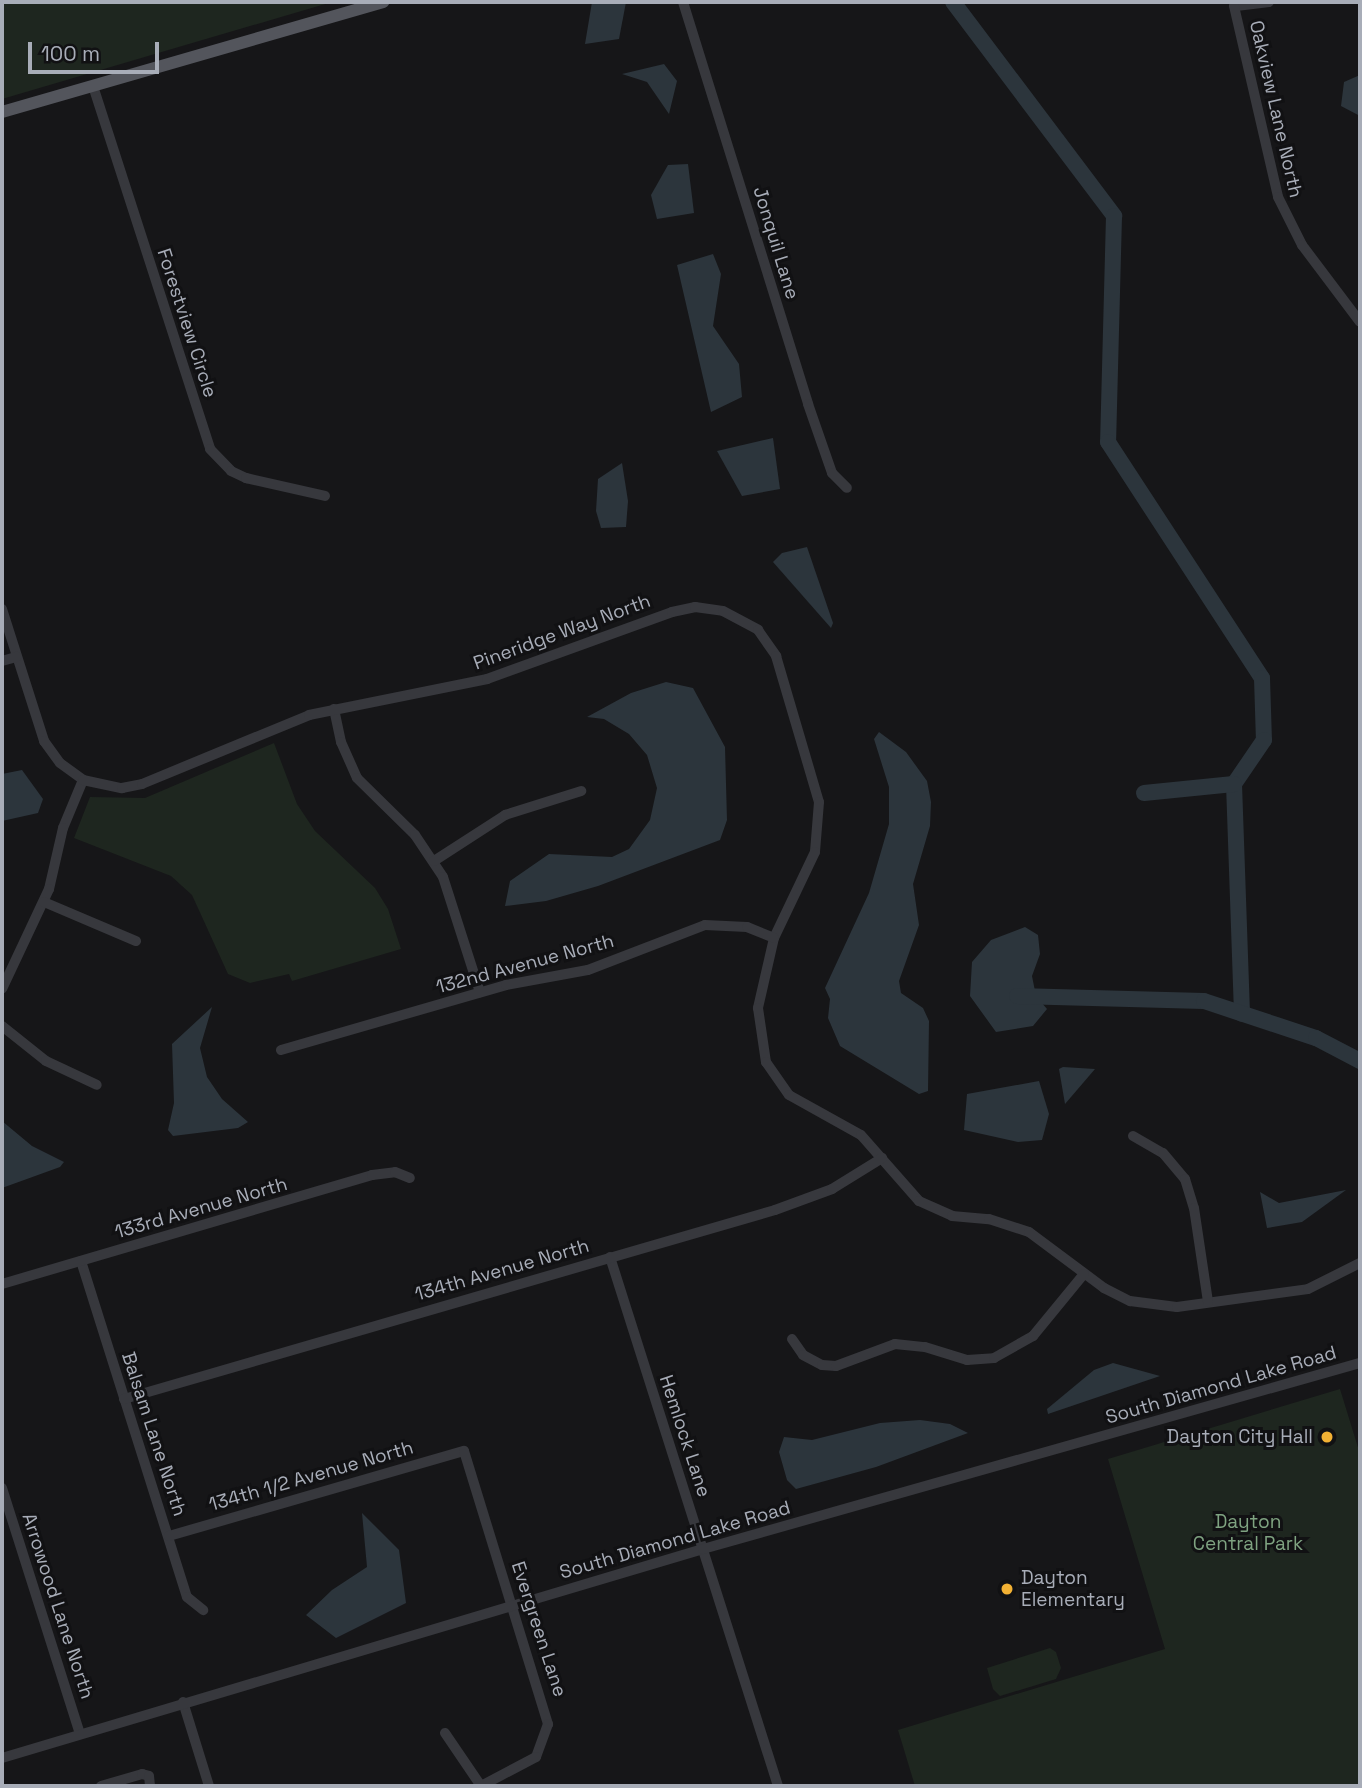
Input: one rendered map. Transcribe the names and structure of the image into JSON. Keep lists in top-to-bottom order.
{
  "streets": {
    "street": [
      "Oakview Lane North",
      "Jonquil Lane",
      "Forestview Circle",
      "Pineridge Way North",
      "132nd Avenue North",
      "133rd Avenue North",
      "134th Avenue North",
      "South Diamond Lake Road",
      "Balsam Lane North",
      "Hemlock Lane",
      "134th 1/2 Avenue North",
      "Arrowood Lane North",
      "Evergreen Lane"
    ]
  },
  "crossings": [
    ["Pineridge Way North", "132nd Avenue North"],
    ["Pineridge Way North", "134th Avenue North"],
    ["133rd Avenue North", "Balsam Lane North"],
    ["134th Avenue North", "Balsam Lane North"],
    ["134th Avenue North", "Hemlock Lane"],
    ["South Diamond Lake Road", "Hemlock Lane"],
    ["South Diamond Lake Road", "Arrowood Lane North"],
    ["South Diamond Lake Road", "Evergreen Lane"],
    ["Balsam Lane North", "134th 1/2 Avenue North"],
    ["134th 1/2 Avenue North", "Evergreen Lane"]
  ],
  "parks": ["Dayton Central Park"],
  "places": ["Dayton City Hall", "Dayton Elementary"],
  "scale_bar": "100 m"
}
